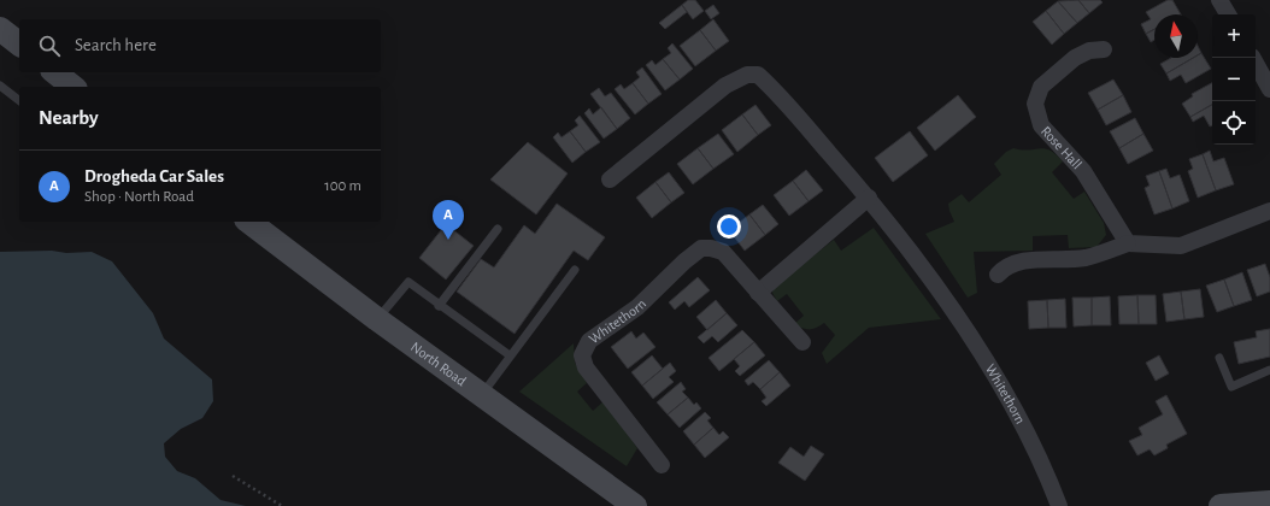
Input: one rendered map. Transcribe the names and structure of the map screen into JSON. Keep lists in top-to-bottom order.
{
  "streets": {
    "main road": ["North Road"],
    "street": ["Rose Hall", "Whitethorn"]
  },
  "north": "top",
  "page": {
    "map_buttons": ["+", "−"],
    "search": "Search here",
    "heading": "Nearby",
    "list": [
      {
        "mark": "A",
        "name": "Drogheda Car Sales",
        "note": "Shop · North Road",
        "value": "100 m"
      }
    ],
    "pins": "A"
  }
}
